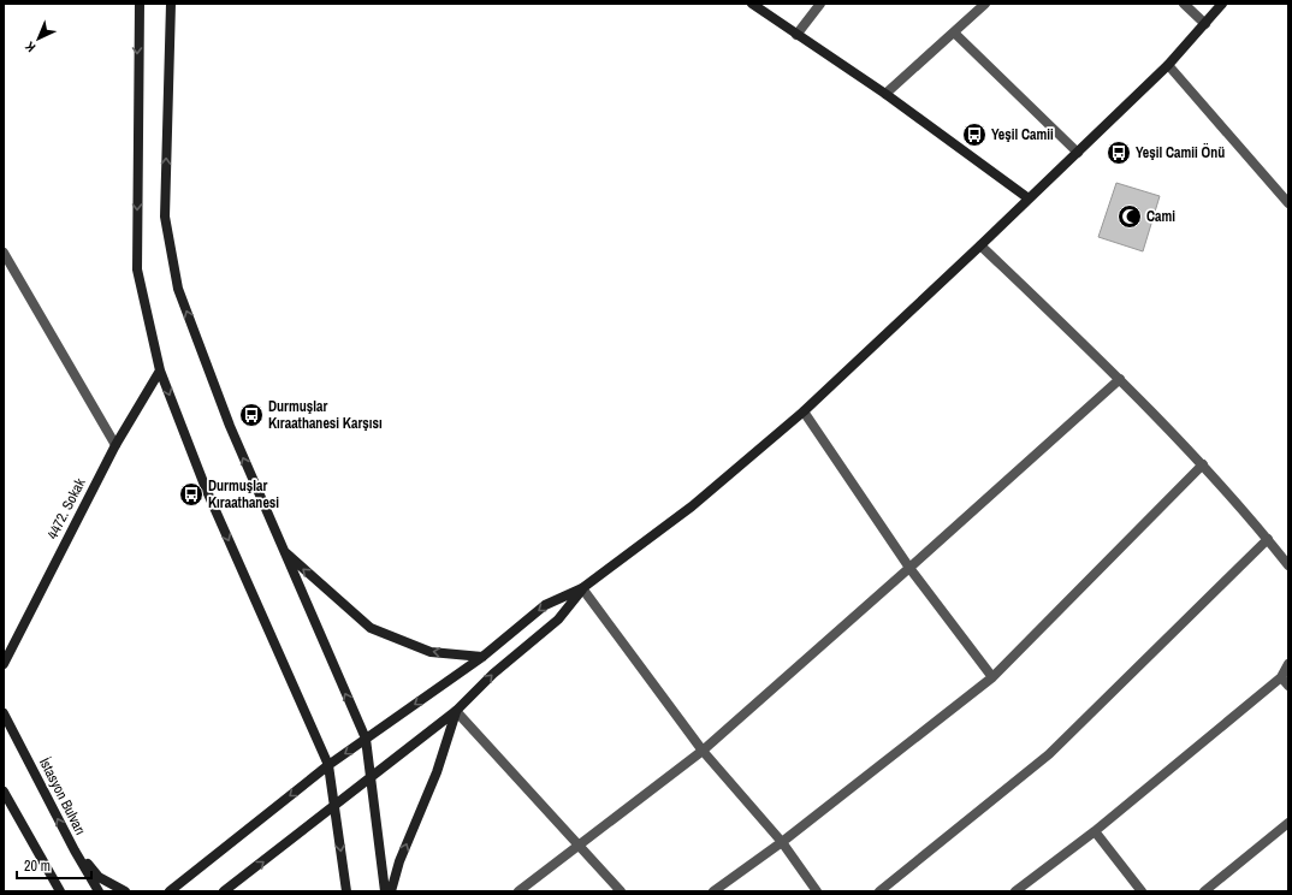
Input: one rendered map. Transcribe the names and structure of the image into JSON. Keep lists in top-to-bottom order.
{
  "streets": {
    "street": ["4472. Sokak", "İstasyon Bulvarı"]
  },
  "places": {
    "bus stop": [
      "Yeşil Camii",
      "Yeşil Camii Önü",
      "Durmuşlar Kıraathanesi Karşısı",
      "Durmuşlar Kıraathanesi"
    ],
    "mosque": ["Cami"]
  },
  "scale_bar": "20 m",
  "north": "bottom left"
}
